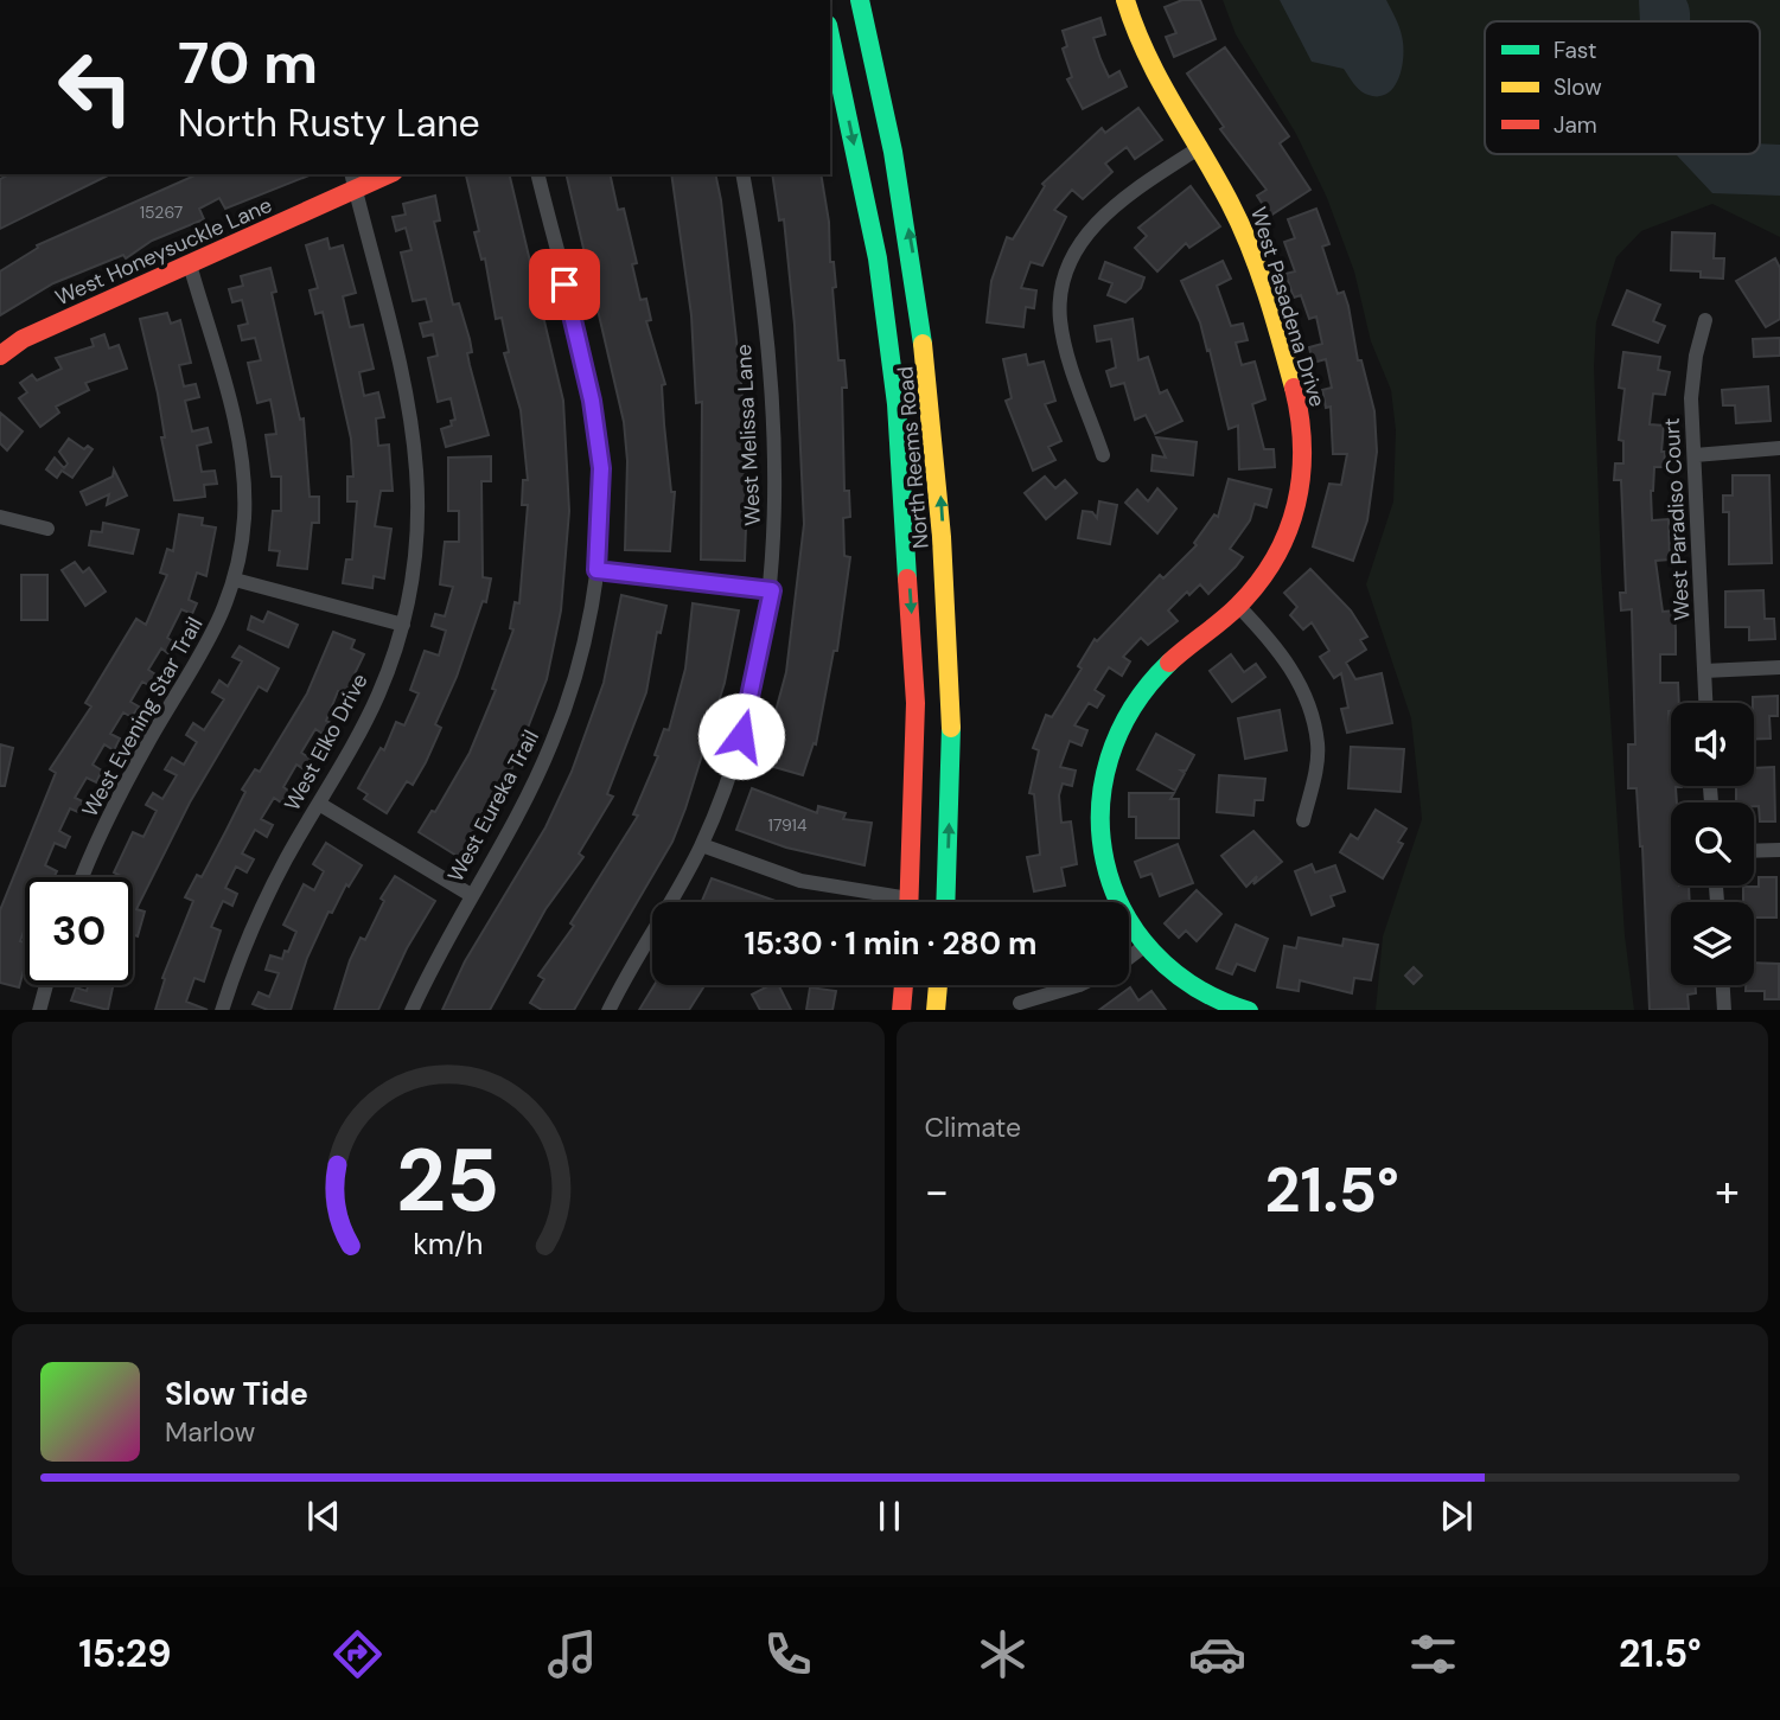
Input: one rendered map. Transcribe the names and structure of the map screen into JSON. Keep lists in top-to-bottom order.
{
  "streets": {
    "main road": ["West Honeysuckle Lane", "West Pasadena Drive", "North Reems Road"],
    "street": [
      "West Melissa Lane",
      "West Paradiso Court",
      "West Evening Star Trail",
      "West Elko Drive",
      "West Eureka Trail"
    ]
  },
  "crossings": [
    ["West Honeysuckle Lane", "West Evening Star Trail"],
    ["West Honeysuckle Lane", "West Elko Drive"]
  ],
  "house_numbers": ["15267", "17914"],
  "legend": ["Fast", "Slow", "Jam"],
  "page": {
    "turn": ["70 m", "North Rusty Lane"],
    "limit": "30",
    "trip": "15:30 · 1 min · 280 m",
    "tile": "Climate",
    "heat": ["−", "21.5°", "+"],
    "song": ["Slow Tide", "Marlow"],
    "tabs": ["15:29", "21.5°"],
    "gauge": ["25", "km/h"]
  }
}
